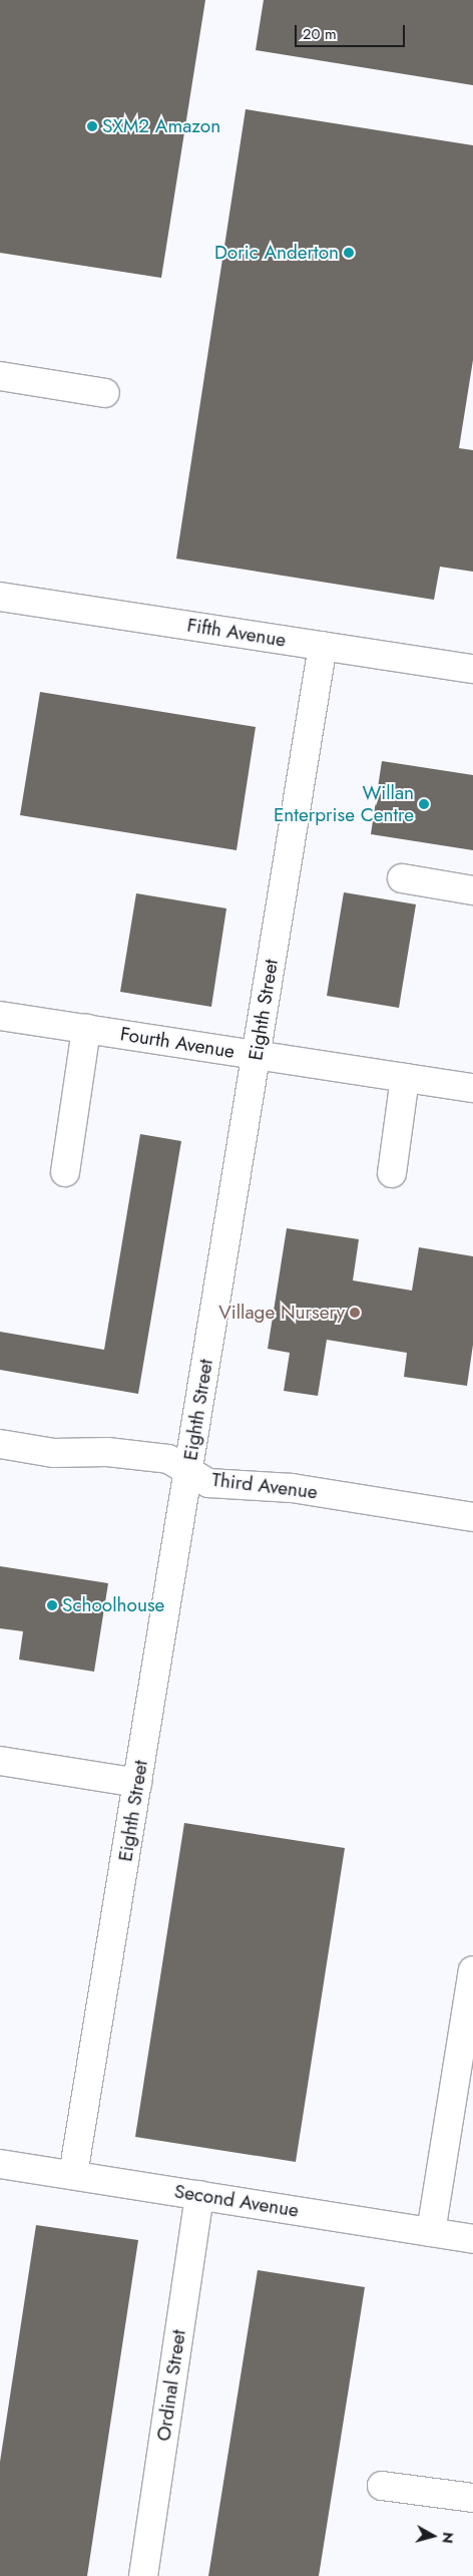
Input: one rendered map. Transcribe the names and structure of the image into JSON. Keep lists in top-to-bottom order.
{
  "streets": {
    "street": [
      "Fifth Avenue",
      "Eighth Street",
      "Fourth Avenue",
      "Third Avenue",
      "Second Avenue",
      "Ordinal Street"
    ]
  },
  "crossings": [
    ["Fifth Avenue", "Eighth Street"],
    ["Eighth Street", "Fourth Avenue"],
    ["Eighth Street", "Third Avenue"],
    ["Eighth Street", "Second Avenue"],
    ["Second Avenue", "Ordinal Street"]
  ],
  "places": [
    "SXM2 Amazon",
    "Doric Anderton",
    "Willan Enterprise Centre",
    "Village Nursery",
    "Schoolhouse"
  ],
  "scale_bar": "20 m",
  "north": "right"
}
